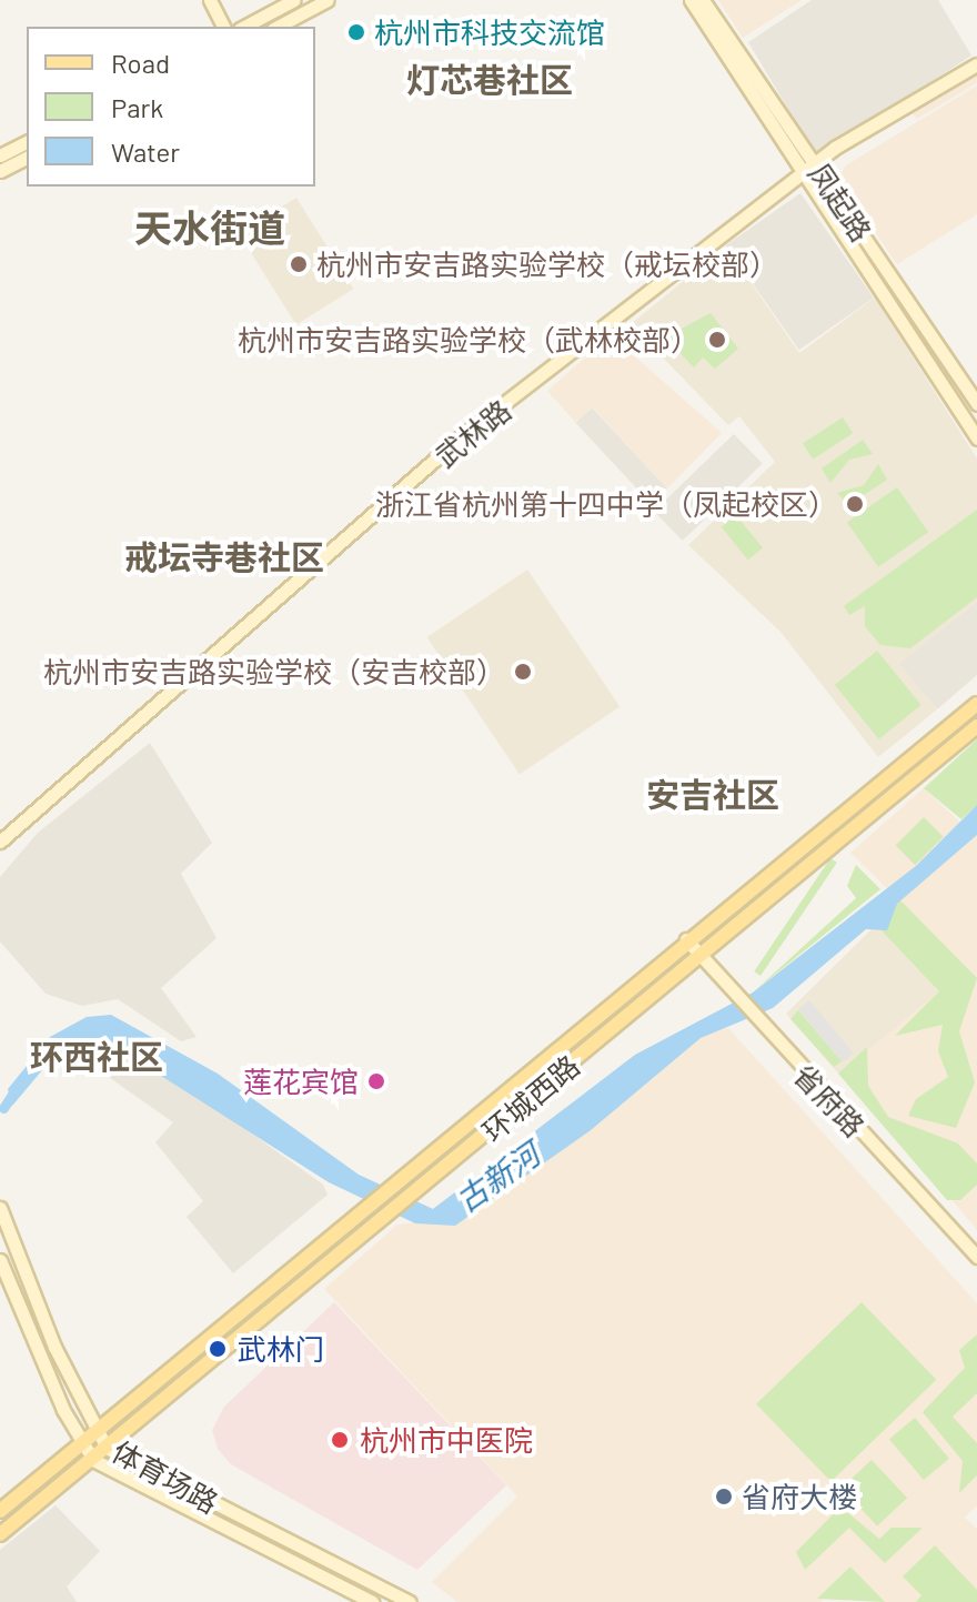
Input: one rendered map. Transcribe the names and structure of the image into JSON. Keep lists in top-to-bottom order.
{
  "streets": {
    "main road": [
      "凤起路",
      "武林路",
      "环城西路",
      "省府路",
      "体育场路"
    ]
  },
  "crossings": [
    ["凤起路", "武林路"],
    ["环城西路", "省府路"],
    ["环城西路", "体育场路"]
  ],
  "districts": [
    "灯芯巷社区",
    "天水街道",
    "戒坛寺巷社区",
    "安吉社区",
    "环西社区"
  ],
  "water": ["古新河"],
  "places": [
    "杭州市科技交流馆",
    "杭州市安吉路实验学校（戒坛校部）",
    "杭州市安吉路实验学校（武林校部）",
    "浙江省杭州第十四中学（凤起校区）",
    "杭州市安吉路实验学校（安吉校部）",
    "莲花宾馆",
    "武林门",
    "杭州市中医院",
    "省府大楼"
  ],
  "legend": ["Road", "Park", "Water"]
}
